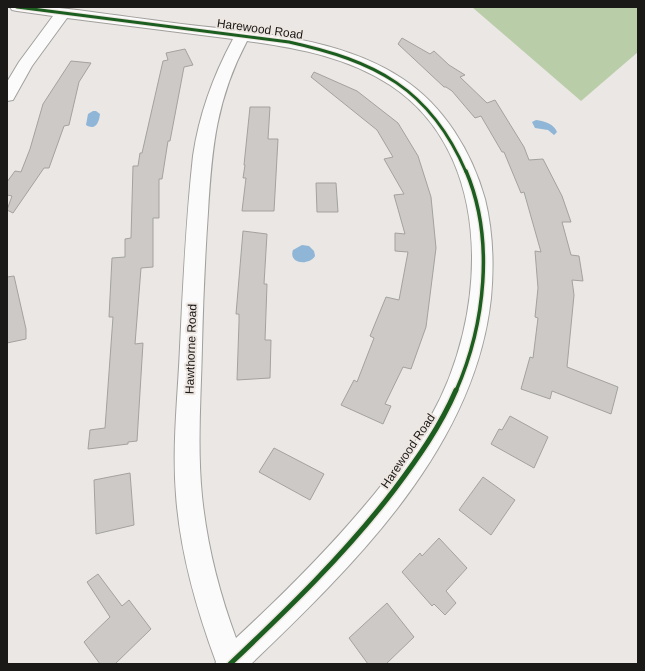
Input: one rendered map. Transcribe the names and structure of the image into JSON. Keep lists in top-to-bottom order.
{
  "streets": {
    "street": ["Harewood Road", "Hawthorne Road"]
  },
  "crossings": [
    ["Harewood Road", "Hawthorne Road"]
  ]
}
